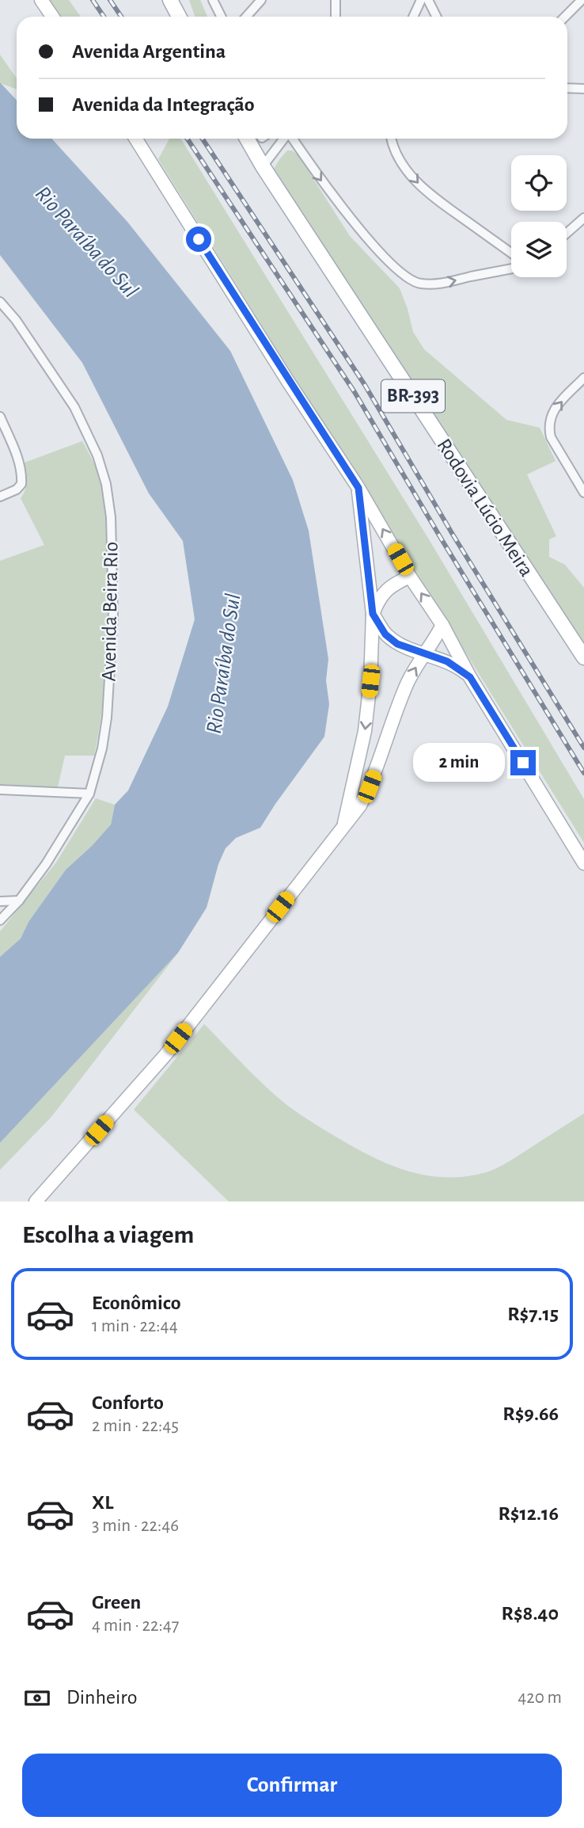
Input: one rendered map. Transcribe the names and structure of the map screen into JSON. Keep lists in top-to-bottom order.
{
  "streets": {
    "main road": ["BR-393", "Rodovia Lúcio Meira"],
    "street": ["Avenida Beira Rio"]
  },
  "water": ["Rio Paraíba do Sul"],
  "page": {
    "banner": ["Avenida Argentina", "Avenida da Integração"],
    "bubble": "2 min",
    "heading": "Escolha a viagem",
    "list": [
      {
        "name": "Econômico",
        "note": "1 min · 22:44",
        "value": "R$7.15"
      },
      {
        "name": "Conforto",
        "note": "2 min · 22:45",
        "value": "R$9.66"
      },
      {
        "name": "XL",
        "note": "3 min · 22:46",
        "value": "R$12.16"
      },
      {
        "name": "Green",
        "note": "4 min · 22:47",
        "value": "R$8.40"
      }
    ],
    "pay": ["Dinheiro", "420 m"],
    "buttons": "Confirmar"
  }
}
